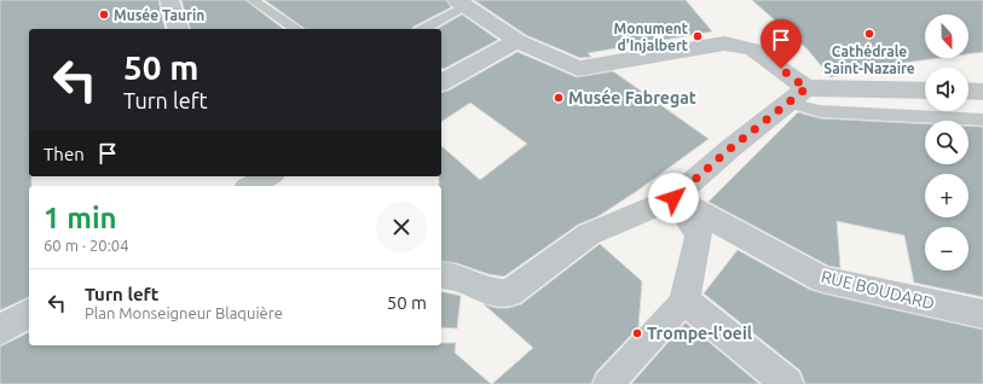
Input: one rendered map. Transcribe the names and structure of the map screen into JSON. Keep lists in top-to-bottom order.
{
  "streets": {
    "street": ["RUE BOUDARD"]
  },
  "places": [
    "Musée Taurin",
    "Cathédrale Saint-Nazaire",
    "Monument d'Injalbert",
    "Musée Fabregat",
    "Trompe-l'oeil"
  ],
  "north": "bottom",
  "page": {
    "map_buttons": ["+", "−"],
    "turn": ["50 m", "Turn left"],
    "then": "Then",
    "heading": ["1 min", "60 m · 20:04"],
    "list": [
      {
        "name": "Turn left",
        "note": "Plan Monseigneur Blaquière",
        "value": "50 m"
      }
    ]
  }
}
